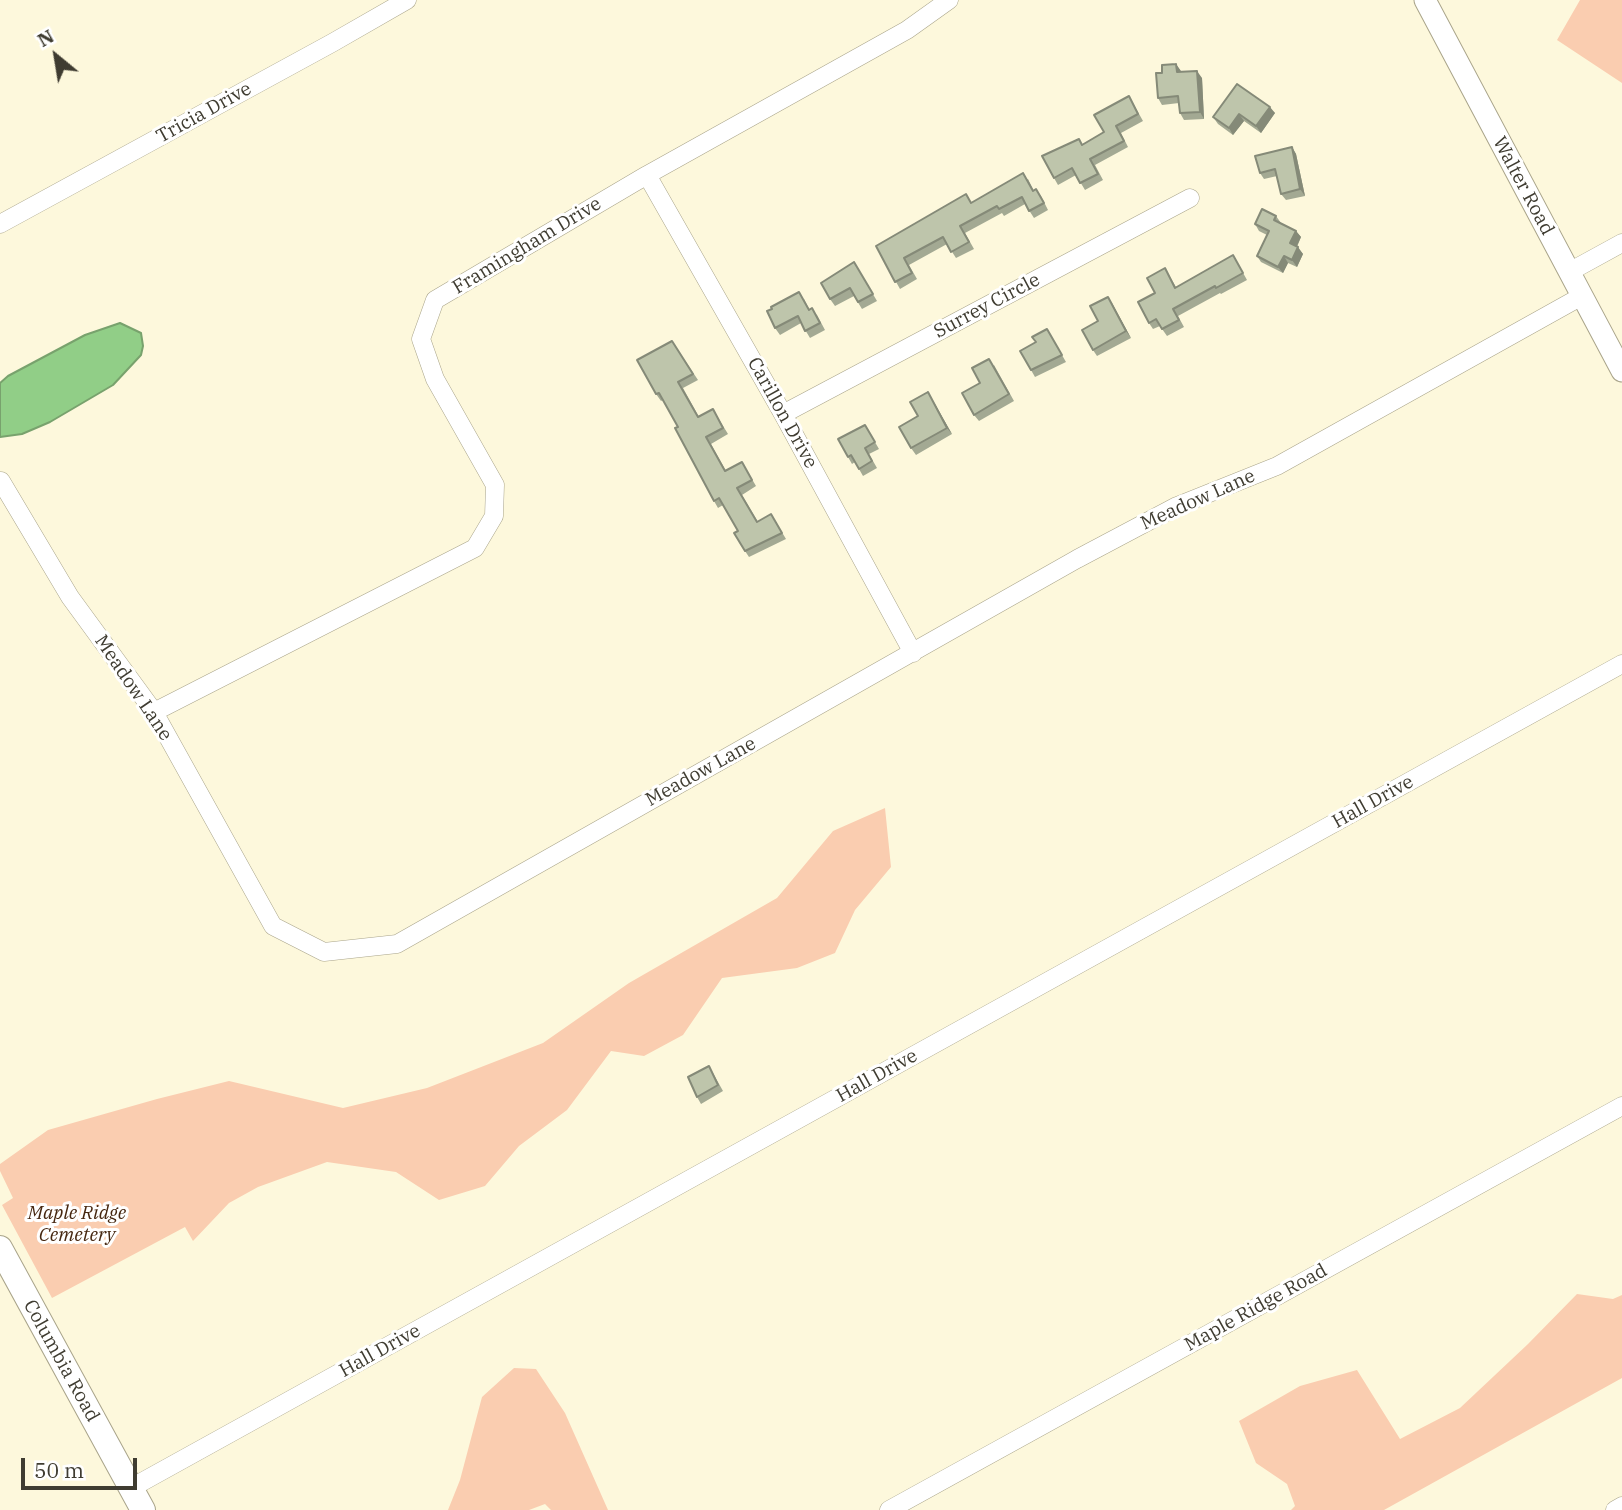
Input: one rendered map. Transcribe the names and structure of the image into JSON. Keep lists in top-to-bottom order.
{
  "streets": {
    "main road": ["Columbia Road"],
    "street": [
      "Tricia Drive",
      "Walter Road",
      "Framingham Drive",
      "Surrey Circle",
      "Carillon Drive",
      "Meadow Lane",
      "Hall Drive",
      "Maple Ridge Road"
    ]
  },
  "crossings": [
    ["Walter Road", "Meadow Lane"],
    ["Framingham Drive", "Carillon Drive"],
    ["Framingham Drive", "Meadow Lane"],
    ["Surrey Circle", "Carillon Drive"],
    ["Carillon Drive", "Meadow Lane"],
    ["Hall Drive", "Columbia Road"]
  ],
  "parks": ["Maple Ridge Cemetery"],
  "scale_bar": "50 m",
  "north": "top left"
}
